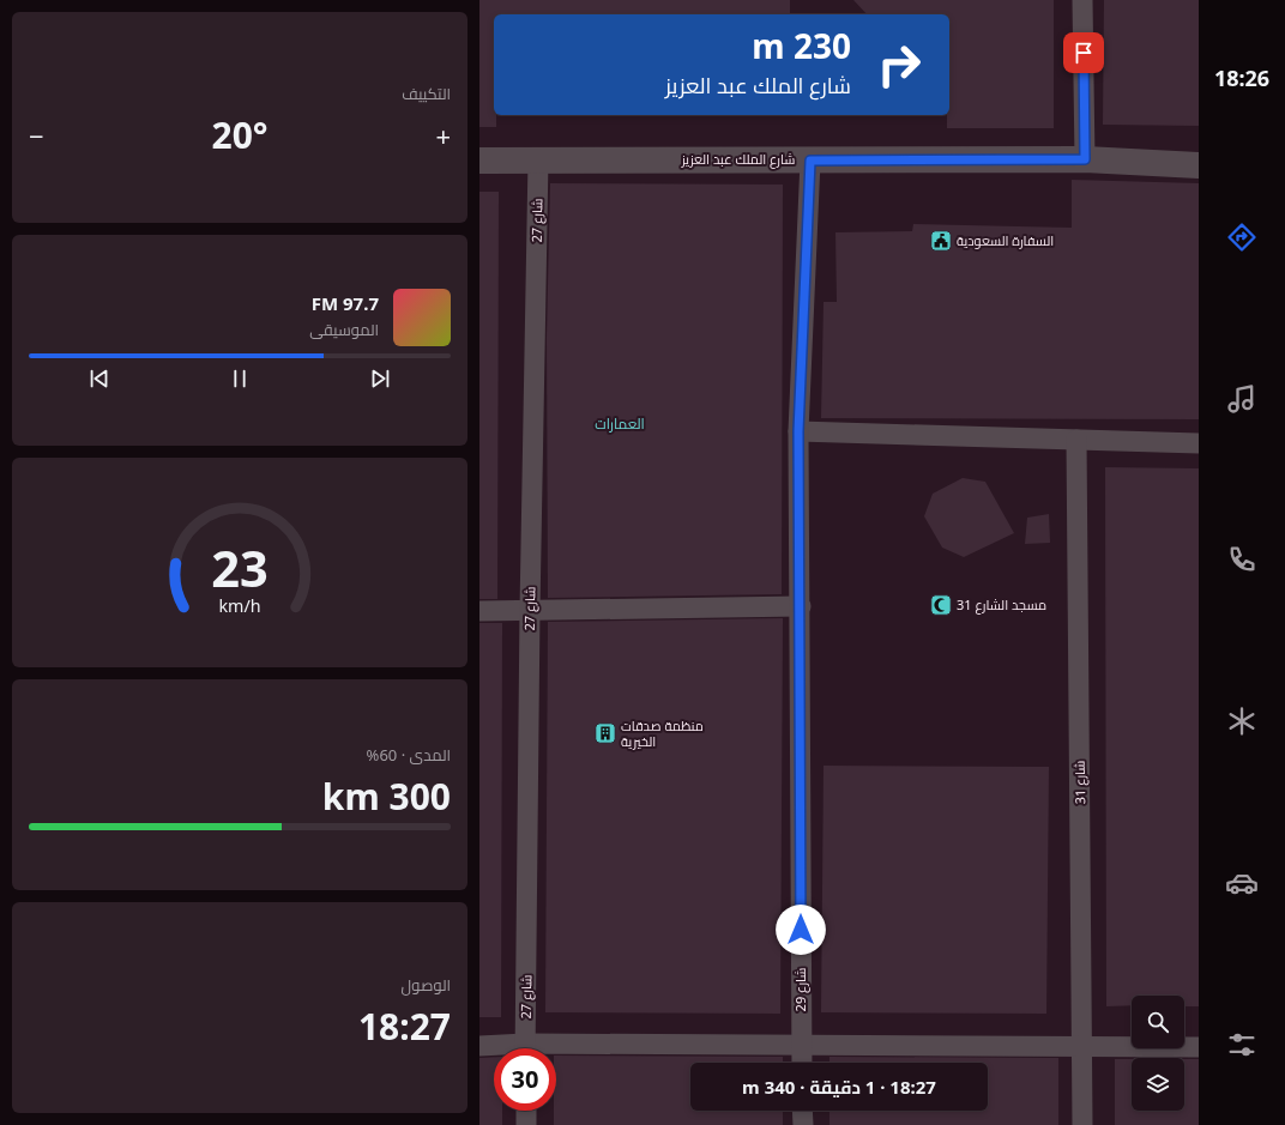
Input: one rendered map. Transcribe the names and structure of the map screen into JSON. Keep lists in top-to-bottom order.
{
  "streets": {
    "street": [
      "شارع الملك عبد العزيز",
      "شارع 27",
      "شارع 31",
      "شارع 29"
    ]
  },
  "crossings": [
    ["شارع الملك عبد العزيز", "شارع 27"],
    ["شارع الملك عبد العزيز", "شارع 29"]
  ],
  "districts": ["العمارات"],
  "places": {
    "public building": ["السفارة السعودية"],
    "mosque": ["مسجد الشارع 31"],
    "building": ["منظمة صدقات الخيرية"]
  },
  "page": {
    "tabs": "18:26",
    "tile": [
      "التكييف",
      ["المدى · 60%", "300 km"],
      ["الوصول", "18:27"]
    ],
    "turn": ["230 m", "شارع الملك عبد العزيز"],
    "heat": ["−", "20°", "+"],
    "song": ["97.7 FM", "الموسيقى"],
    "limit": "30",
    "trip": "18:27 · 1 دقيقة · 340 m",
    "gauge": ["23", "km/h"]
  }
}
